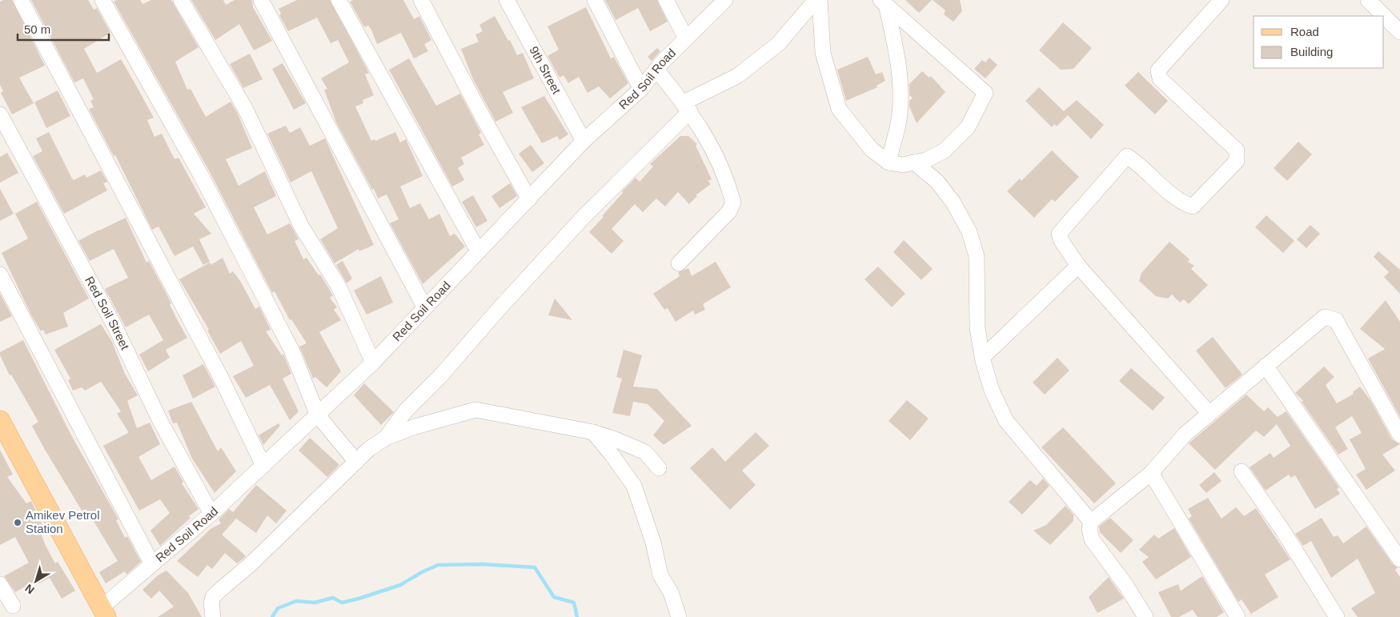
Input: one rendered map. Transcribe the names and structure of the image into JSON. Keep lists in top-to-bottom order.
{
  "streets": {
    "street": ["9th Street", "Red Soil Road", "Red Soil Street"]
  },
  "crossings": [
    ["9th Street", "Red Soil Road"],
    ["Red Soil Road", "Red Soil Street"]
  ],
  "places": ["Amikev Petrol Station"],
  "legend": ["Road", "Building"],
  "scale_bar": "50 m",
  "north": "bottom left"
}
